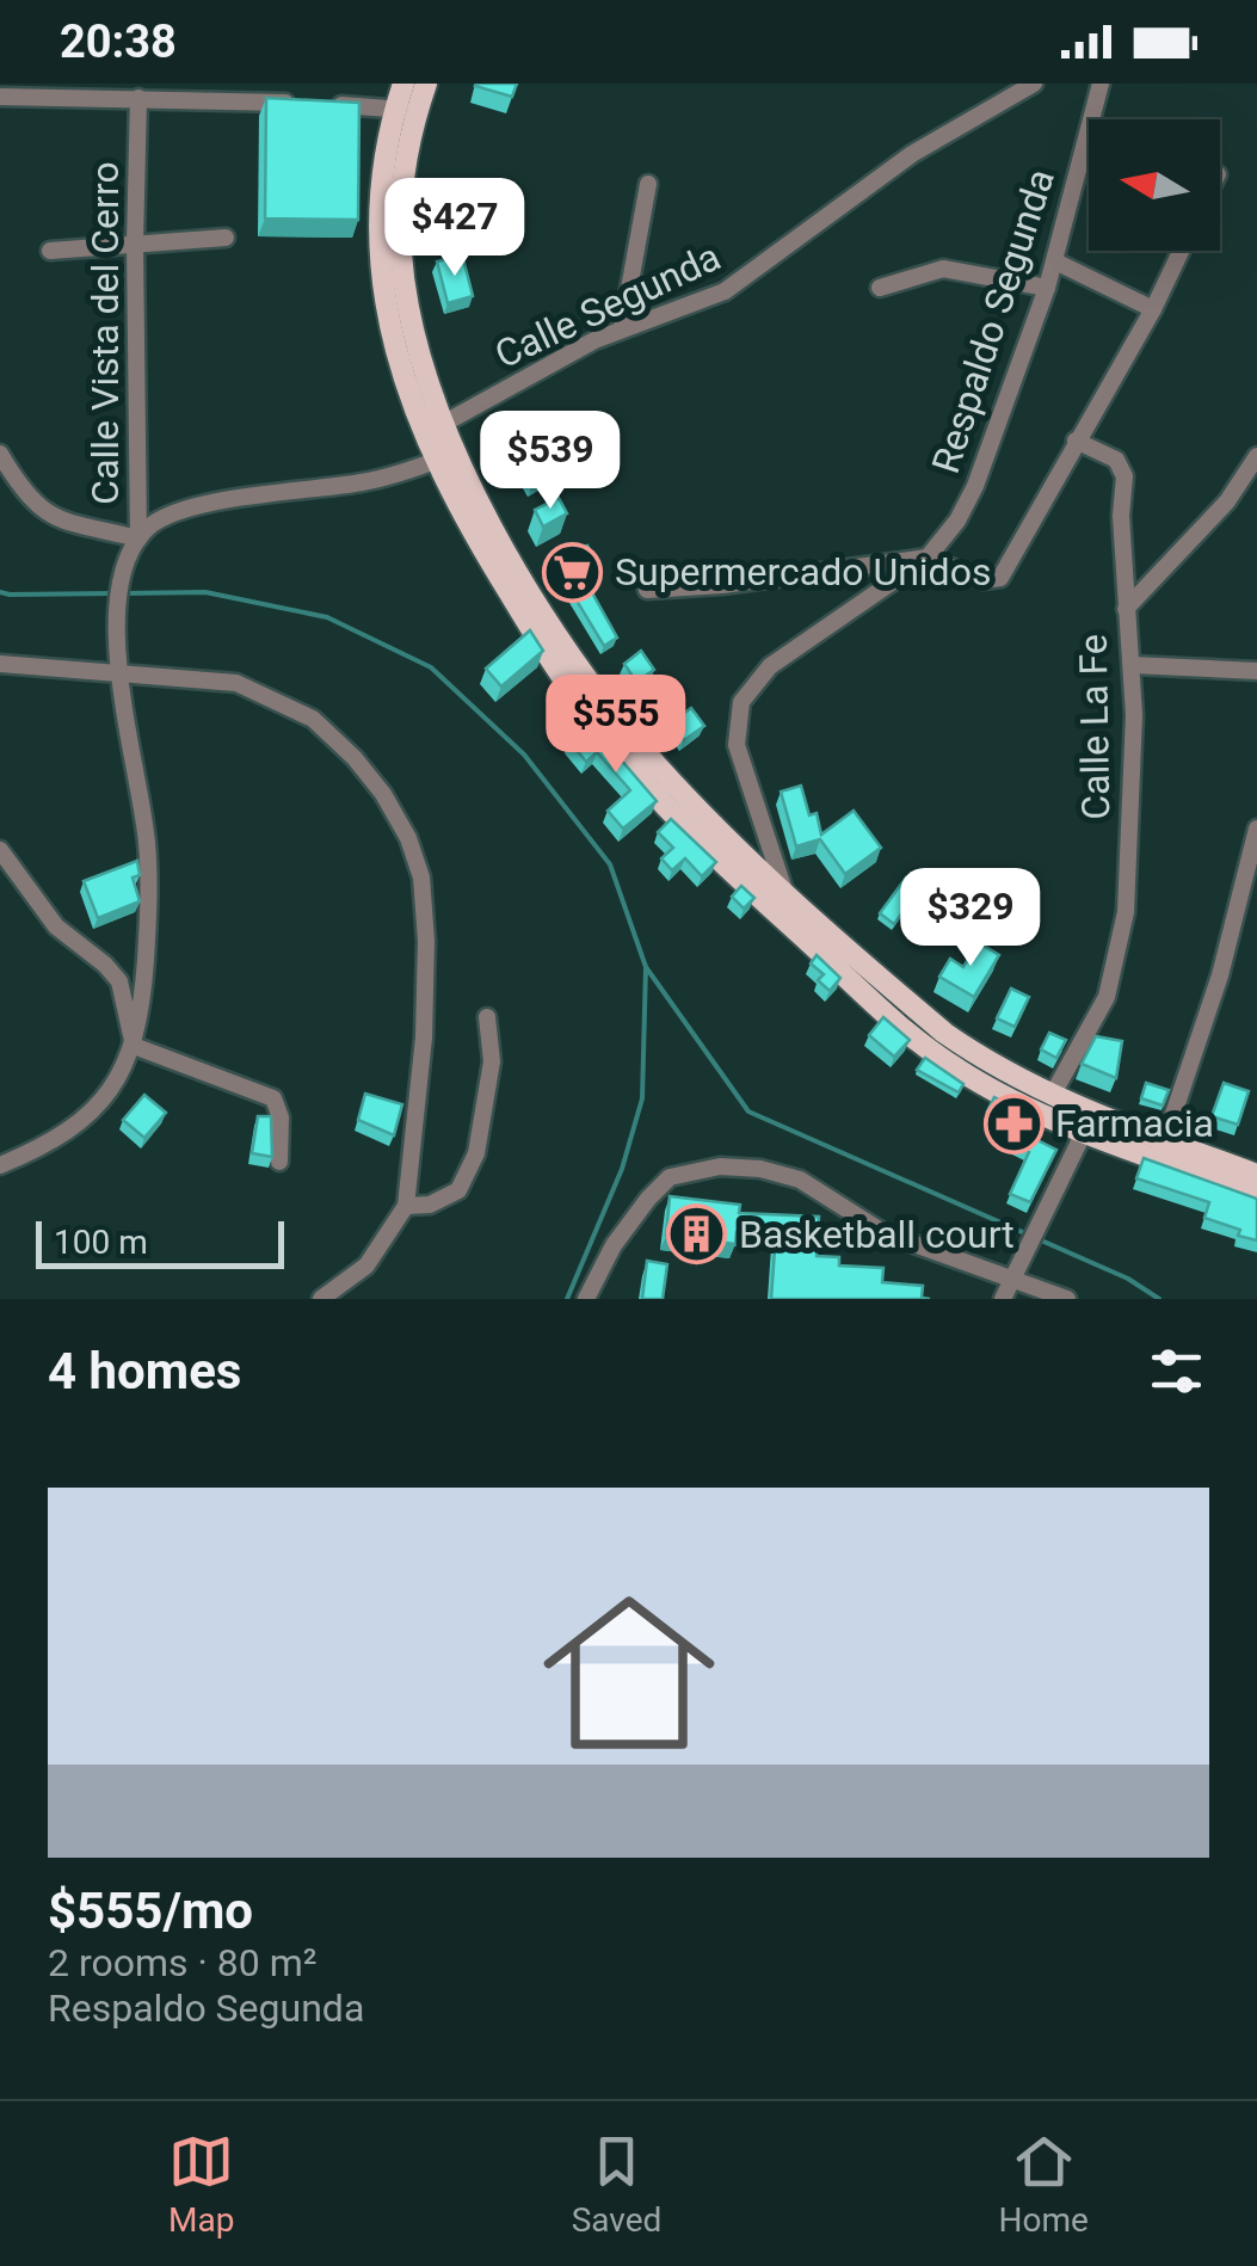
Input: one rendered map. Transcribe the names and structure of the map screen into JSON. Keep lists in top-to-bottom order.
{
  "streets": {
    "street": [
      "Calle Segunda",
      "Respaldo Segunda",
      "Calle Vista del Cerro",
      "Calle La Fe"
    ]
  },
  "places": {
    "supermarket": ["Supermercado Unidos"],
    "pharmacy": ["Farmacia"],
    "building": ["Basketball court"]
  },
  "scale_bar": "100 m",
  "north": "left",
  "page": {
    "status": "20:38",
    "price": [
      "$427",
      "$539",
      "$555",
      "$329"
    ],
    "scale": "100 m",
    "heading": "4 homes",
    "list": [
      {
        "name": "$555/mo",
        "note": "2 rooms · 80 m² · Respaldo Segunda"
      }
    ],
    "tabs": ["Map", "Saved", "Home"]
  }
}
